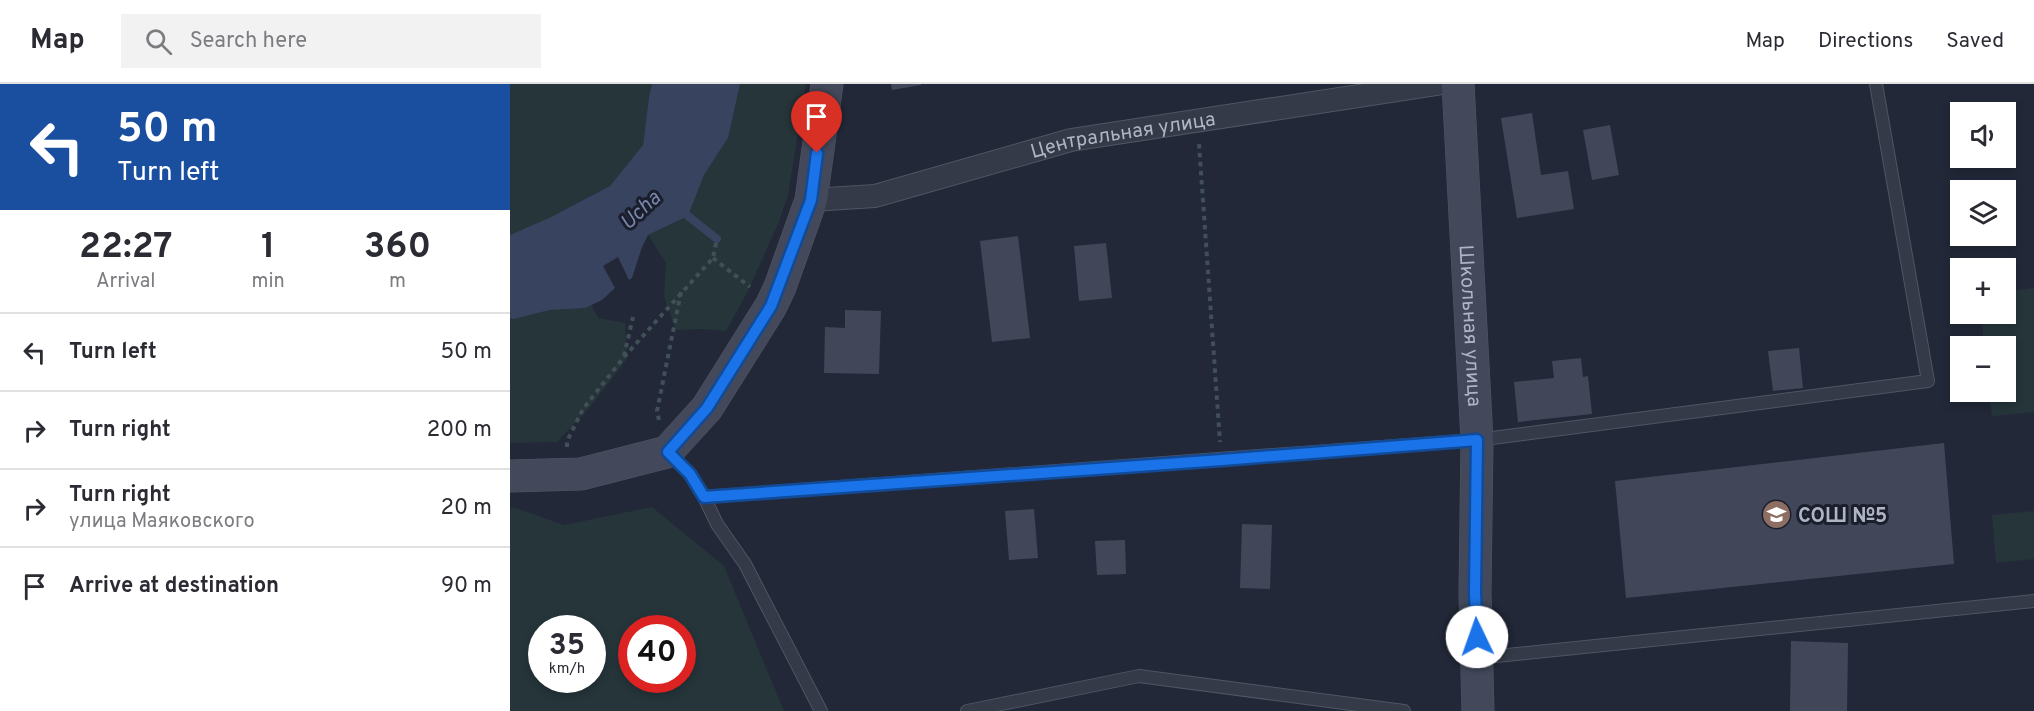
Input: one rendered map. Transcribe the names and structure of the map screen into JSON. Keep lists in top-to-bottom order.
{
  "streets": {
    "street": ["Центральная улица", "Школьная улица"]
  },
  "water": ["Ucha"],
  "places": {
    "school or university": ["СОШ №5"]
  },
  "page": {
    "header": "Map",
    "search": "Search here",
    "nav": ["Map", "Directions", "Saved"],
    "turn": ["50 m", "Turn left"],
    "map_buttons": ["+", "−"],
    "eta": [
      "22:27",
      "Arrival",
      "1",
      "min",
      "360",
      "m"
    ],
    "list": [
      {
        "name": "Turn left",
        "value": "50 m"
      },
      {
        "name": "Turn right",
        "value": "200 m"
      },
      {
        "name": "Turn right",
        "note": "улица Маяковского",
        "value": "20 m"
      },
      {
        "name": "Arrive at destination",
        "value": "90 m"
      }
    ],
    "speed": "35 km/h",
    "limit": "40"
  }
}
